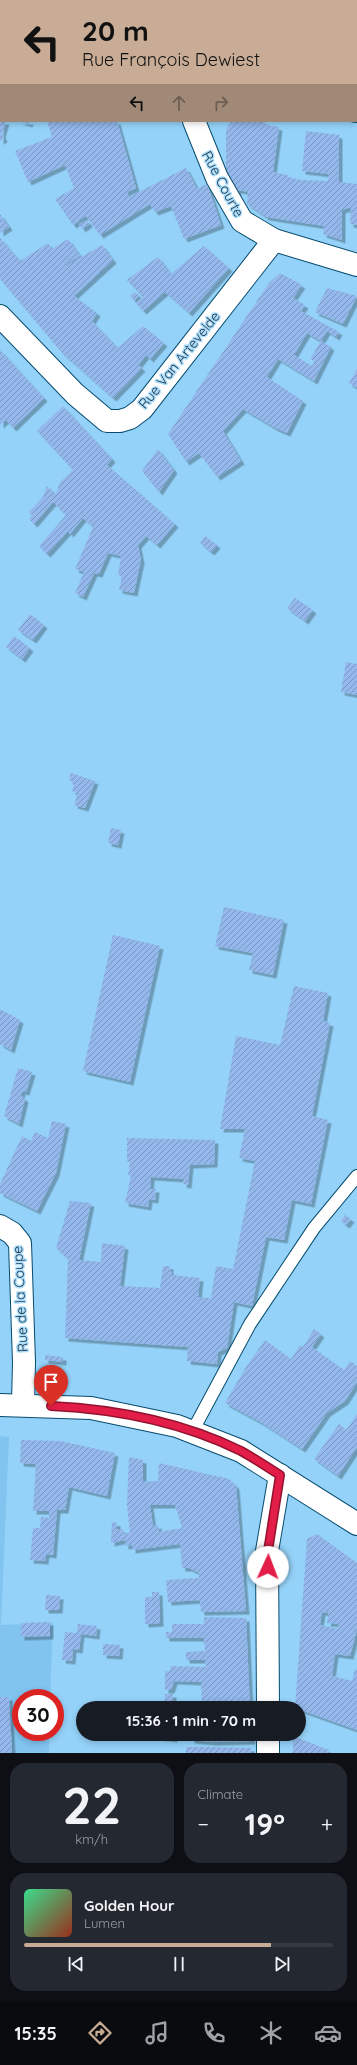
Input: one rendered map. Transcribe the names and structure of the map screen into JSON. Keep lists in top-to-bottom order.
{
  "streets": {
    "street": ["Rue Courte", "Rue Van Artevelde", "Rue de la Coupe"]
  },
  "crossings": [
    ["Rue Courte", "Rue Van Artevelde"]
  ],
  "page": {
    "turn": ["20 m", "Rue François Dewiest"],
    "limit": "30",
    "trip": "15:36 · 1 min · 70 m",
    "tile": [
      ["22", "km/h"],
      "Climate"
    ],
    "heat": ["−", "19°", "+"],
    "song": ["Golden Hour", "Lumen"],
    "tabs": "15:35"
  }
}
